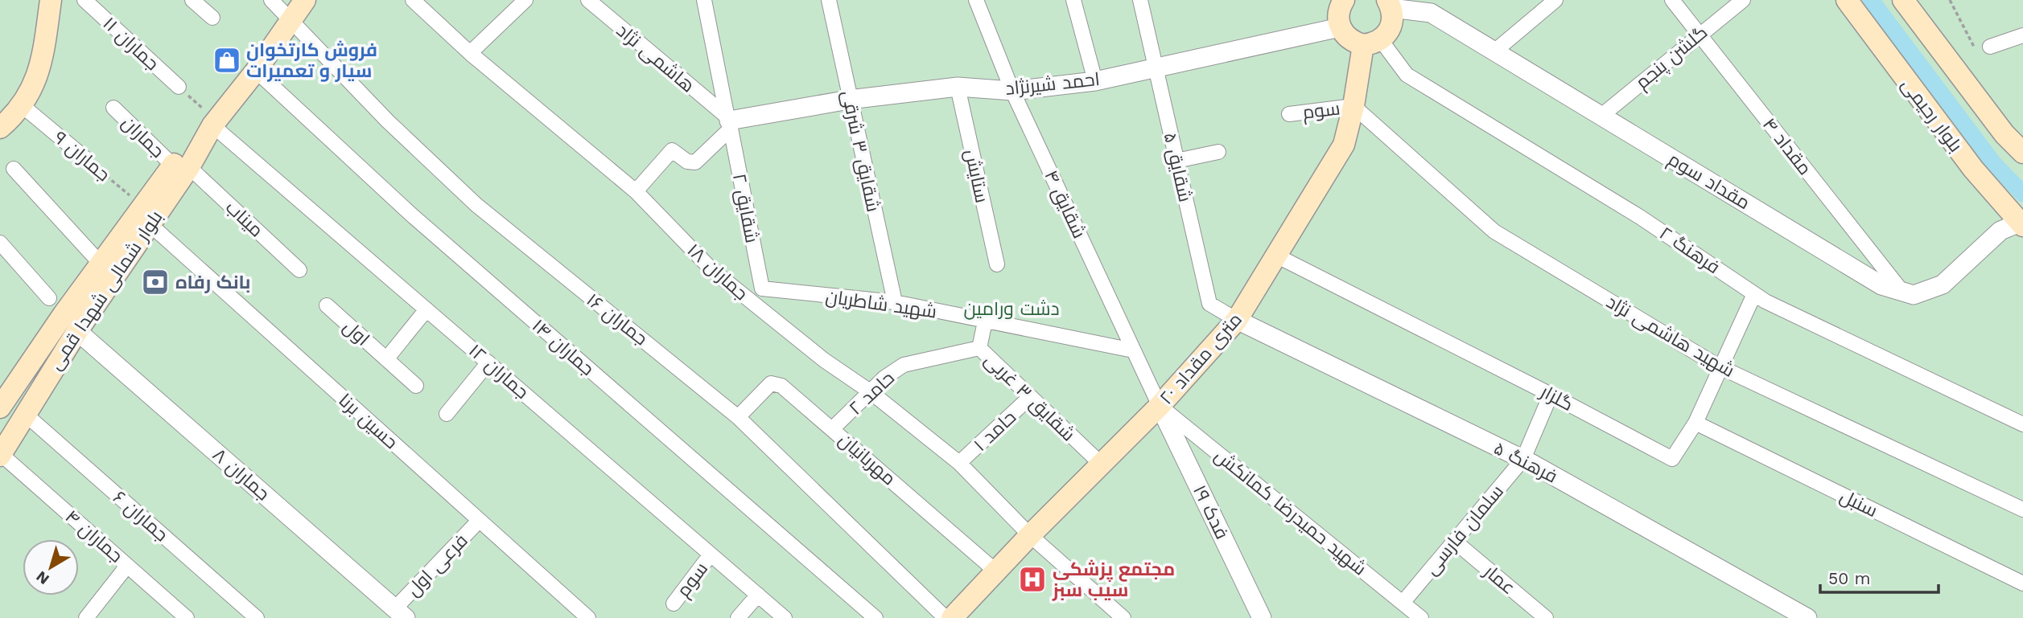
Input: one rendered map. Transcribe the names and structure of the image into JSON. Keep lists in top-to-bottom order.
{
  "streets": {
    "main road": ["بلوار رحیمی", "بلوار شمالی شهدا قمی", "۲۰ متری مقداد"],
    "street": [
      "جماران ۱۱",
      "گلشن پنجم",
      "هاشمی نژاد",
      "احمد شیرنژاد",
      "سوم",
      "جماران",
      "مقداد ۴",
      "شقایق ۳ شرقی",
      "جماران ۹",
      "شقایق ۵",
      "ستایش",
      "مقداد سوم",
      "شقایق ۴",
      "شقایق ۲",
      "میناب",
      "فرهنگ ۲",
      "جماران ۱۸",
      "شهید شاطریان",
      "جماران ۱۶",
      "اول",
      "شهید هاشمی نژاد",
      "جماران ۱۴",
      "جماران ۱۲",
      "حامد ۲",
      "شقایق ۳ غربی",
      "گلزار",
      "حسین برنا",
      "حامد ۱",
      "مهربانیان",
      "فرهنگ ۵",
      "جماران ۸",
      "سنبل",
      "فدک ۱۹",
      "شهید حمیدرضا کمانکش",
      "جماران ۶",
      "سلمان فارسی",
      "جماران ۴",
      "فرعی اول",
      "عمار"
    ]
  },
  "crossings": [
    ["گلشن پنجم", "مقداد ۴"],
    ["گلشن پنجم", "مقداد سوم"],
    ["هاشمی نژاد", "احمد شیرنژاد"],
    ["هاشمی نژاد", "شقایق ۲"],
    ["احمد شیرنژاد", "شقایق ۳ شرقی"],
    ["احمد شیرنژاد", "شقایق ۵"],
    ["احمد شیرنژاد", "ستایش"],
    ["احمد شیرنژاد", "شقایق ۴"],
    ["احمد شیرنژاد", "شقایق ۲"],
    ["سوم", "شهید هاشمی نژاد"],
    ["سوم", "۲۰ متری مقداد"],
    ["سوم", "جماران ۱۲"],
    ["بلوار رحیمی", "مقداد سوم"],
    ["جماران", "میناب"],
    ["جماران", "بلوار شمالی شهدا قمی"],
    ["مقداد ۴", "مقداد سوم"],
    ["شقایق ۳ شرقی", "شهید شاطریان"],
    ["جماران ۹", "بلوار شمالی شهدا قمی"],
    ["جماران ۹", "حسین برنا"],
    ["شقایق ۵", "۲۰ متری مقداد"],
    ["شقایق ۵", "فرهنگ ۵"],
    ["مقداد سوم", "۲۰ متری مقداد"],
    ["شقایق ۴", "شهید شاطریان"],
    ["شقایق ۴", "۲۰ متری مقداد"],
    ["شقایق ۴", "فدک ۱۹"],
    ["شقایق ۴", "شهید حمیدرضا کمانکش"],
    ["شقایق ۲", "شهید شاطریان"],
    ["میناب", "بلوار شمالی شهدا قمی"],
    ["فرهنگ ۲", "۲۰ متری مقداد"],
    ["فرهنگ ۲", "گلزار"],
    ["جماران ۱۸", "۲۰ متری مقداد"],
    ["جماران ۱۸", "حامد ۲"],
    ["جماران ۱۸", "حامد ۱"],
    ["بلوار شمالی شهدا قمی", "جماران ۱۶"],
    ["بلوار شمالی شهدا قمی", "جماران ۱۴"],
    ["بلوار شمالی شهدا قمی", "جماران ۱۲"],
    ["بلوار شمالی شهدا قمی", "حسین برنا"],
    ["بلوار شمالی شهدا قمی", "جماران ۸"],
    ["بلوار شمالی شهدا قمی", "جماران ۶"],
    ["بلوار شمالی شهدا قمی", "جماران ۴"],
    ["شهید شاطریان", "شقایق ۳ غربی"],
    ["جماران ۱۶", "مهربانیان"],
    ["اول", "جماران ۱۲"],
    ["شهید هاشمی نژاد", "۲۰ متری مقداد"],
    ["شهید هاشمی نژاد", "گلزار"],
    ["۲۰ متری مقداد", "شقایق ۳ غربی"],
    ["۲۰ متری مقداد", "گلزار"],
    ["۲۰ متری مقداد", "مهربانیان"],
    ["۲۰ متری مقداد", "فرهنگ ۵"],
    ["۲۰ متری مقداد", "فدک ۱۹"],
    ["۲۰ متری مقداد", "شهید حمیدرضا کمانکش"],
    ["حامد ۲", "شقایق ۳ غربی"],
    ["حامد ۲", "مهربانیان"],
    ["شقایق ۳ غربی", "حامد ۱"],
    ["گلزار", "سنبل"],
    ["گلزار", "سلمان فارسی"],
    ["حسین برنا", "فرعی اول"],
    ["فرهنگ ۵", "سلمان فارسی"],
    ["جماران ۸", "فرعی اول"],
    ["فدک ۱۹", "شهید حمیدرضا کمانکش"],
    ["شهید حمیدرضا کمانکش", "سلمان فارسی"],
    ["سلمان فارسی", "عمار"]
  ],
  "parks": ["دشت ورامین"],
  "places": {
    "shop": ["فروش کارتخوان سیار و تعمیرات"],
    "bank": ["بانک رفاه"],
    "hospital": ["مجتمع پزشکی سیب سبز"]
  },
  "scale_bar": "50 m",
  "north": "bottom left"
}
